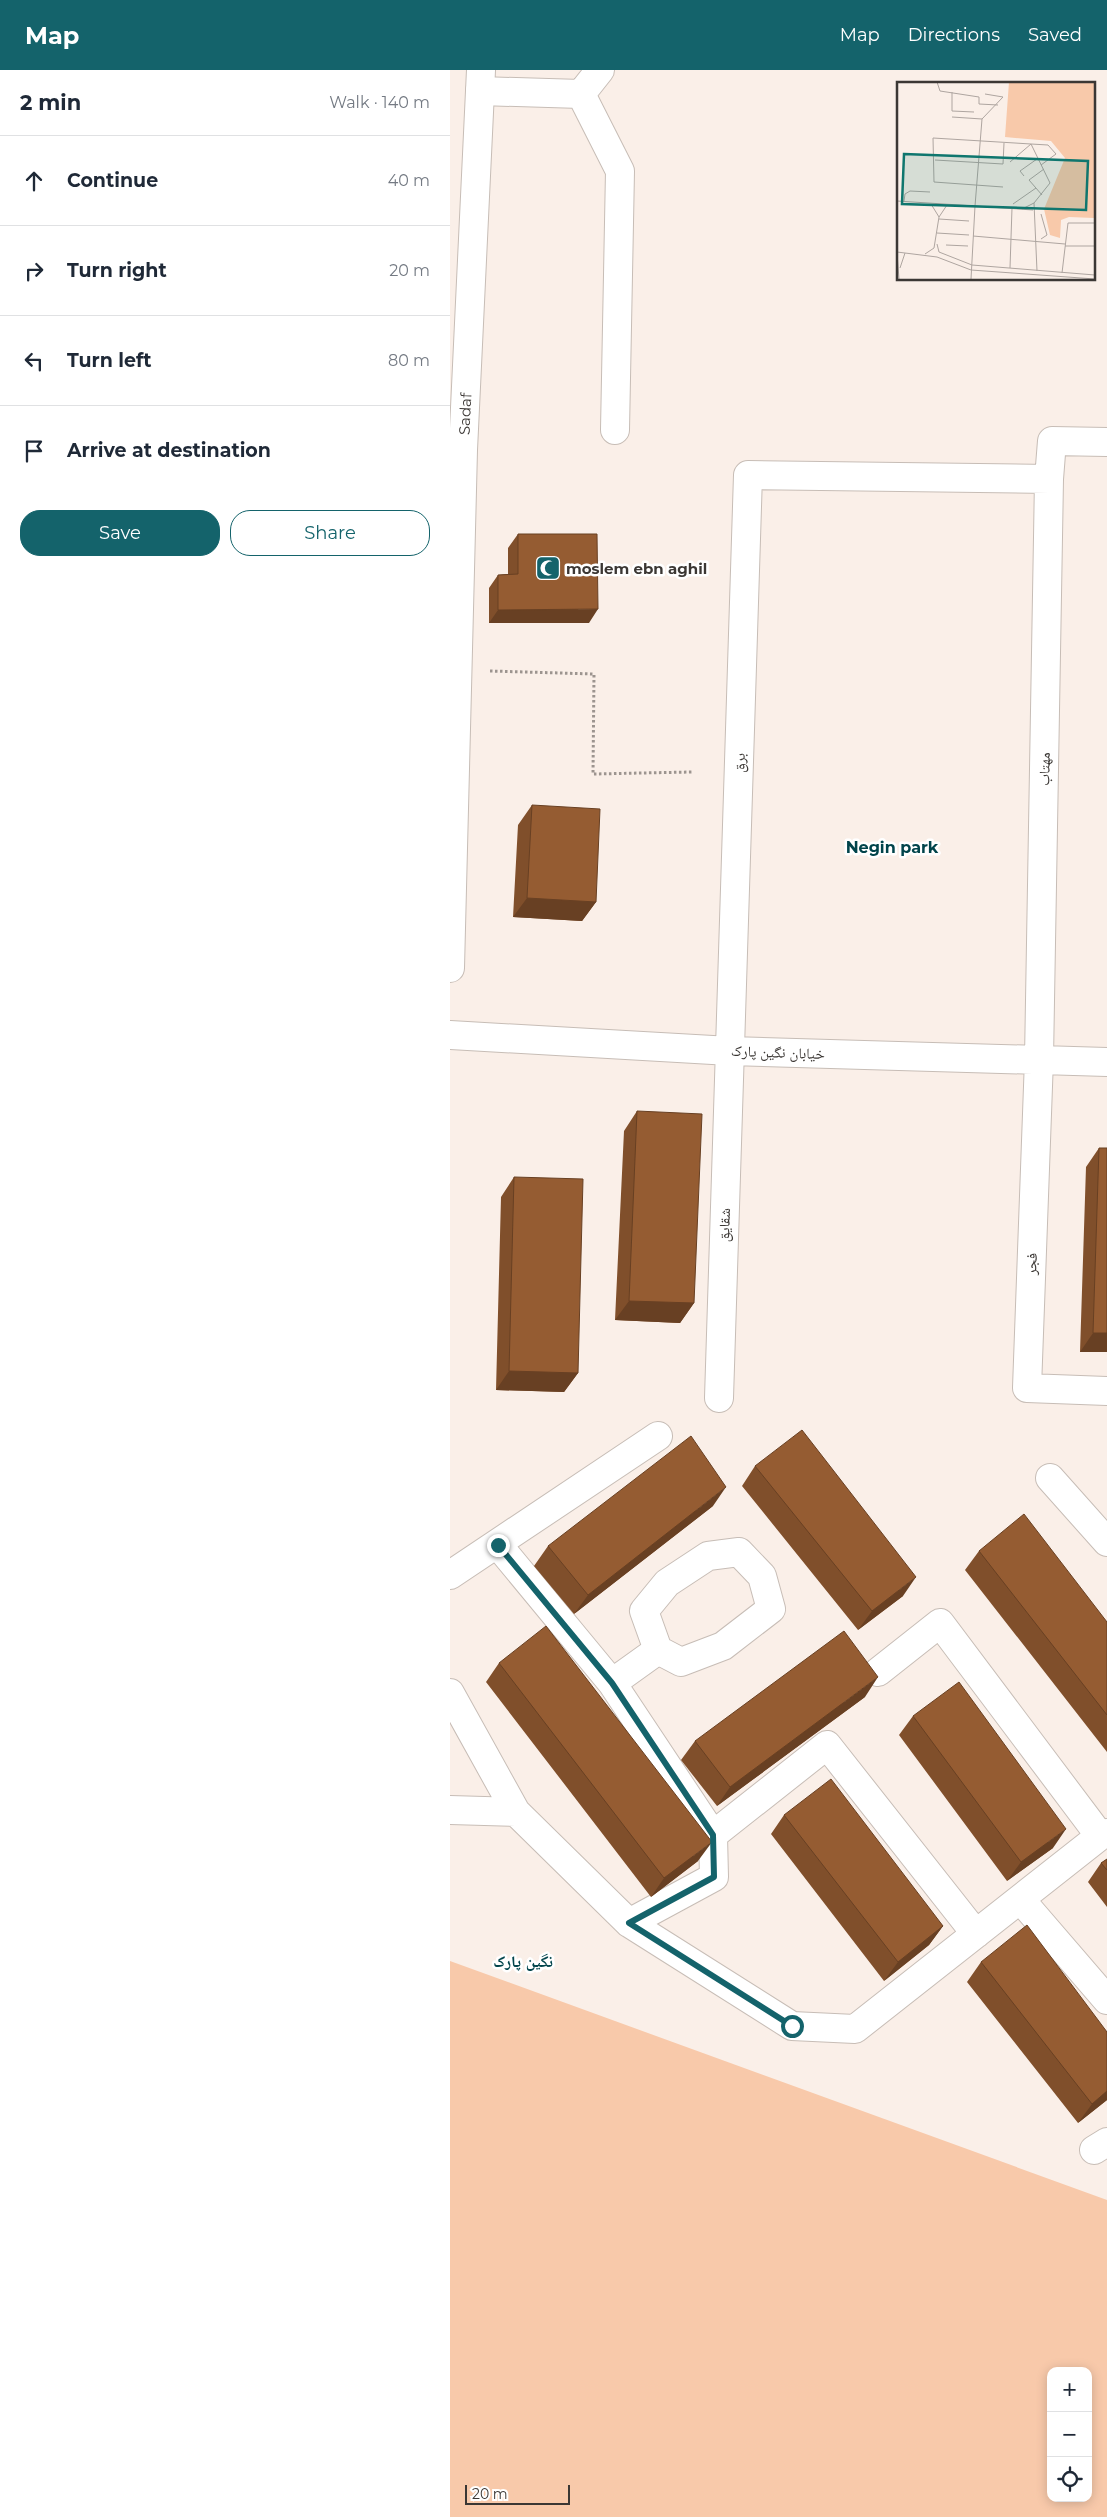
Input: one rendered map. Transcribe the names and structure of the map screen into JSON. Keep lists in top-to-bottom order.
{
  "streets": {
    "street": [
      "Sadaf",
      "برق",
      "مهتاب",
      "خیابان نگین پارک",
      "شقایق",
      "فجر"
    ]
  },
  "crossings": [
    ["برق", "مهتاب"],
    ["برق", "خیابان نگین پارک"],
    ["برق", "شقایق"],
    ["مهتاب", "خیابان نگین پارک"],
    ["مهتاب", "فجر"],
    ["خیابان نگین پارک", "شقایق"],
    ["خیابان نگین پارک", "فجر"]
  ],
  "districts": ["Negin park", "نگین پارک"],
  "places": {
    "mosque": ["moslem ebn aghil"]
  },
  "scale_bar": "20 m",
  "page": {
    "header": "Map",
    "nav": ["Map", "Directions", "Saved"],
    "heading": ["2 min", "Walk · 140 m"],
    "list": [
      ["Continue", "40 m"],
      ["Turn right", "20 m"],
      ["Turn left", "80 m"],
      "Arrive at destination"
    ],
    "buttons": ["Save", "Share"],
    "map_buttons": ["+", "−"],
    "scale": "20 m"
  }
}
